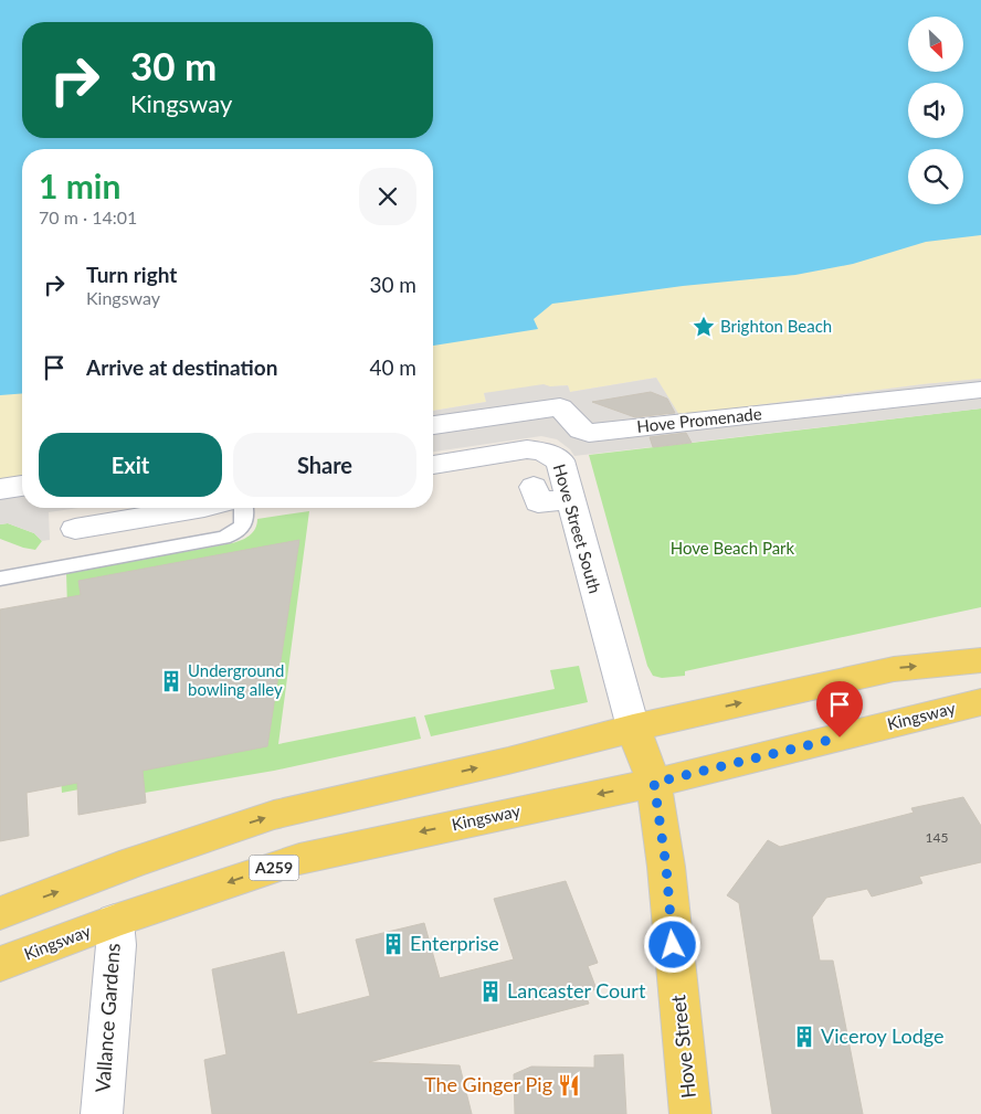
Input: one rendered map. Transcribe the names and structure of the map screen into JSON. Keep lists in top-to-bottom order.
{
  "streets": {
    "main road": ["Kingsway", "A259", "Hove Street"],
    "street": ["Hove Promenade", "Hove Street South", "Vallance Gardens"]
  },
  "crossings": [
    ["Hove Street South", "Hove Street"],
    ["Kingsway", "Vallance Gardens"],
    ["Kingsway", "Hove Street"]
  ],
  "parks": ["Hove Beach Park"],
  "places": {
    "place": ["Brighton Beach"],
    "building": [
      "Underground bowling alley",
      "Enterprise",
      "Lancaster Court",
      "Viceroy Lodge"
    ],
    "restaurant": ["The Ginger Pig"]
  },
  "house_numbers": ["145"],
  "north": "bottom right",
  "page": {
    "turn": ["30 m", "Kingsway"],
    "heading": ["1 min", "70 m · 14:01"],
    "list": [
      {
        "name": "Turn right",
        "note": "Kingsway",
        "value": "30 m"
      },
      {
        "name": "Arrive at destination",
        "value": "40 m"
      }
    ],
    "buttons": ["Exit", "Share"]
  }
}
